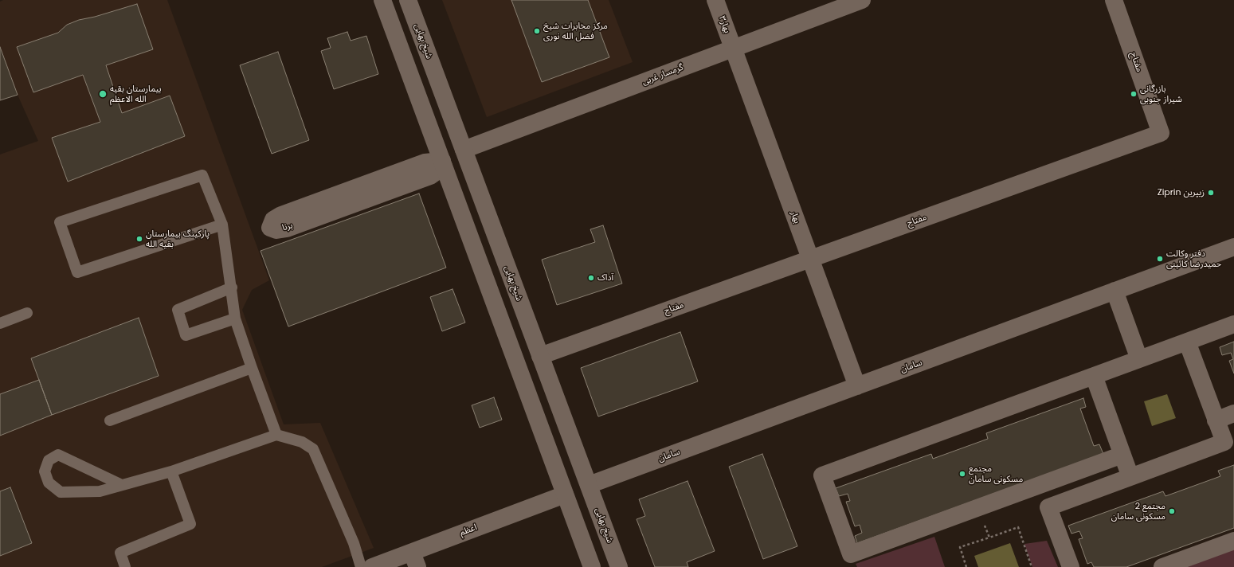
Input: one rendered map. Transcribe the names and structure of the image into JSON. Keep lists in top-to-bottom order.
{
  "streets": {
    "street": [
      "بهار۳",
      "شیخ بهایی",
      "مفتاح",
      "گرمسار غربی",
      "بهار",
      "برنا",
      "سامان",
      "اعظم"
    ]
  },
  "crossings": [
    ["بهار۳", "گرمسار غربی"],
    ["بهار۳", "بهار"],
    ["شیخ بهایی", "مفتاح"],
    ["شیخ بهایی", "گرمسار غربی"],
    ["شیخ بهایی", "سامان"],
    ["مفتاح", "بهار"],
    ["گرمسار غربی", "بهار"],
    ["بهار", "سامان"],
    ["سامان", "اعظم"]
  ],
  "places": [
    "مرکز مخابرات شیخ فضل الله نوری",
    "بیمارستان بقیه الله الاعظم",
    "بازرگانی شیراز جنوبی",
    "Ziprin زیپرین",
    "پارکینگ بیمارستان بقیه الله",
    "دفتر وکالت حمیدرضا کائینی",
    "آداک",
    "مجتمع مسکونی سامان",
    "2 مجتمع مسکونی سامان"
  ]
}
